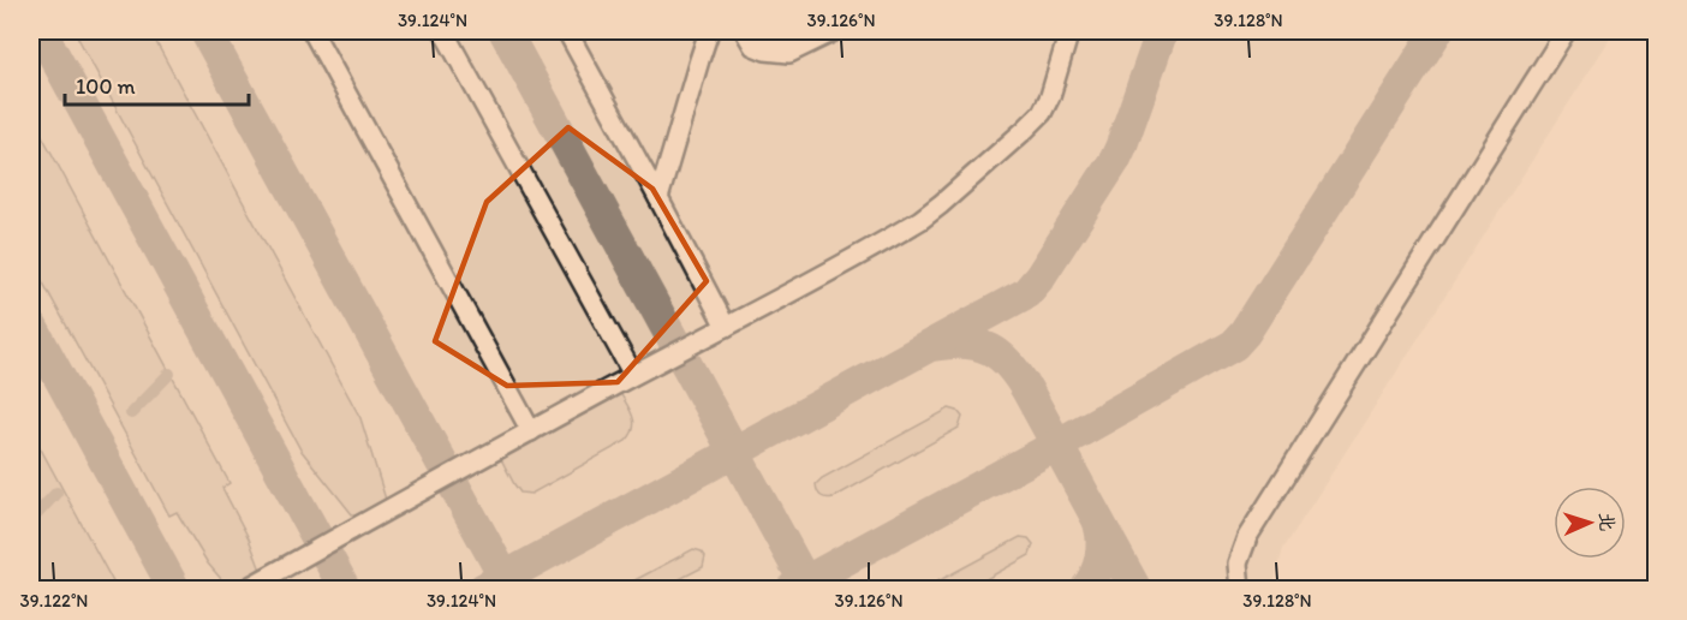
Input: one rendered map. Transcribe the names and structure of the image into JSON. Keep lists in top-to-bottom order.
{
  "scale_bar": "100 m",
  "north": "right",
  "coordinates": [
    "39.124°N",
    "39.126°N",
    "39.128°N",
    "39.122°N"
  ]
}
